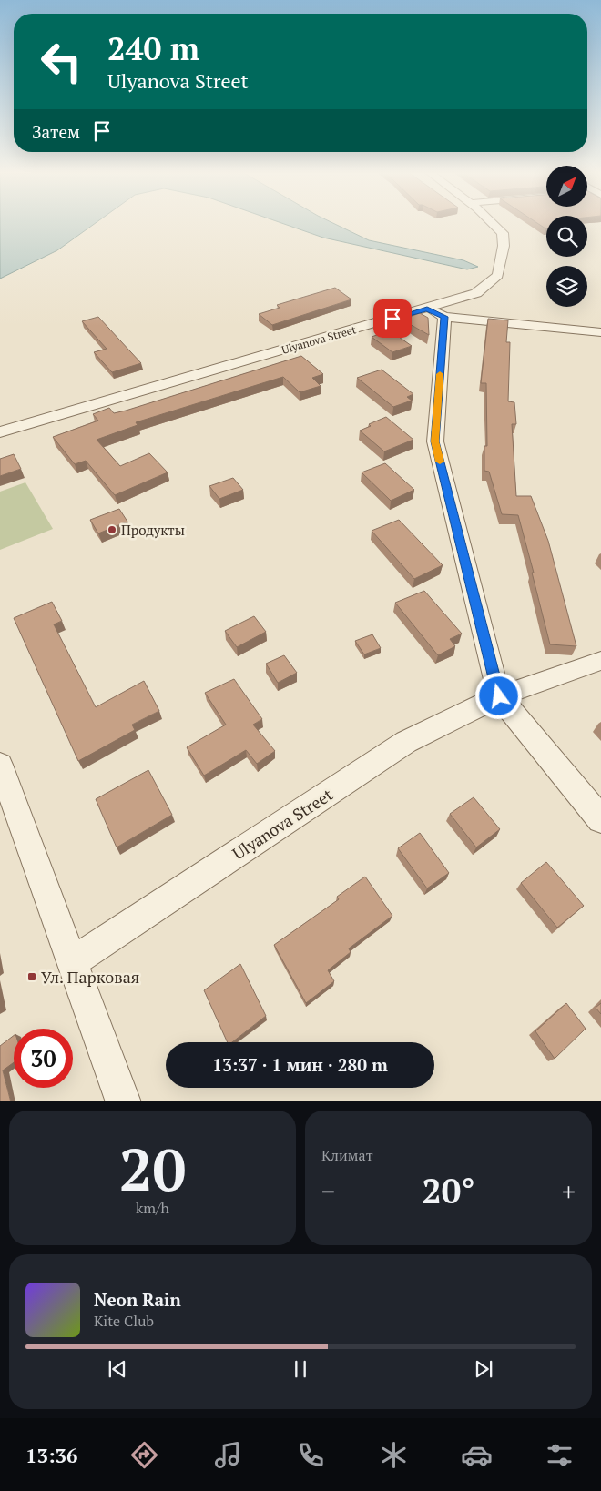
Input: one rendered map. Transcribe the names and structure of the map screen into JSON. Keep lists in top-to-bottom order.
{
  "streets": {
    "street": ["Ulyanova Street"]
  },
  "places": {
    "other": ["Продукты"],
    "transit": ["Ул. Парковая"]
  },
  "north": "top right",
  "page": {
    "turn": ["240 m", "Ulyanova Street"],
    "then": "Затем",
    "limit": "30",
    "trip": "13:37 · 1 мин · 280 m",
    "tile": [
      ["20", "km/h"],
      "Климат"
    ],
    "heat": ["−", "20°", "+"],
    "song": ["Neon Rain", "Kite Club"],
    "tabs": "13:36"
  }
}
